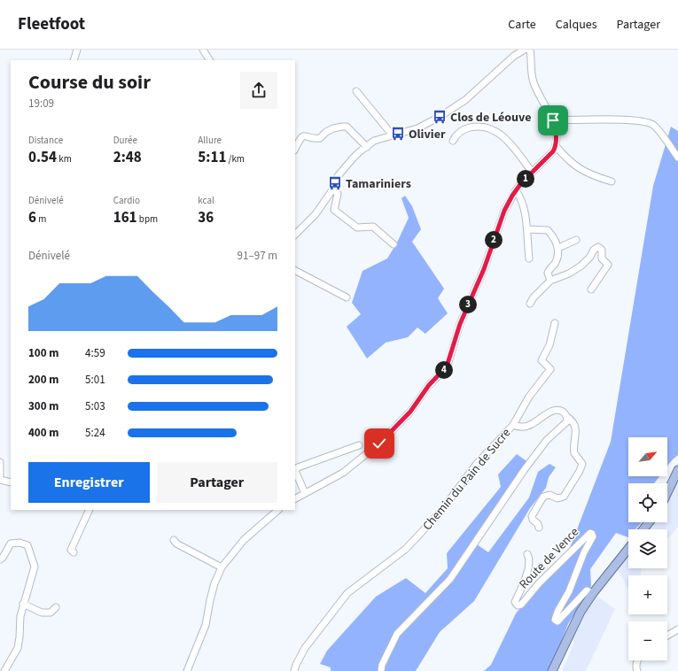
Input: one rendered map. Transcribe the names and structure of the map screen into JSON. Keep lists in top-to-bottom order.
{
  "streets": {
    "main road": ["Route de Vence"],
    "street": ["Chemin du Pain de Sucre"]
  },
  "places": {
    "bus stop": ["Clos de Léouve", "Olivier", "Tamariniers"]
  },
  "north": "top right",
  "page": {
    "header": "Fleetfoot",
    "nav": ["Carte", "Calques", "Partager"],
    "heading": ["Course du soir", "19:09"],
    "stats": [
      ["Distance", "0.54 km"],
      ["Durée", "2:48"],
      ["Allure", "5:11 /km"],
      ["Dénivelé", "6 m"],
      ["Cardio", "161 bpm"],
      ["kcal", "36"]
    ],
    "pins": [
      "1",
      "2",
      "3",
      "4"
    ],
    "chart": ["Dénivelé", "91–97 m"],
    "list": [
      {
        "name": "100 m",
        "note": "4:59"
      },
      {
        "name": "200 m",
        "note": "5:01"
      },
      {
        "name": "300 m",
        "note": "5:03"
      },
      {
        "name": "400 m",
        "note": "5:24"
      }
    ],
    "map_buttons": ["+", "−"],
    "buttons": ["Enregistrer", "Partager"]
  }
}
